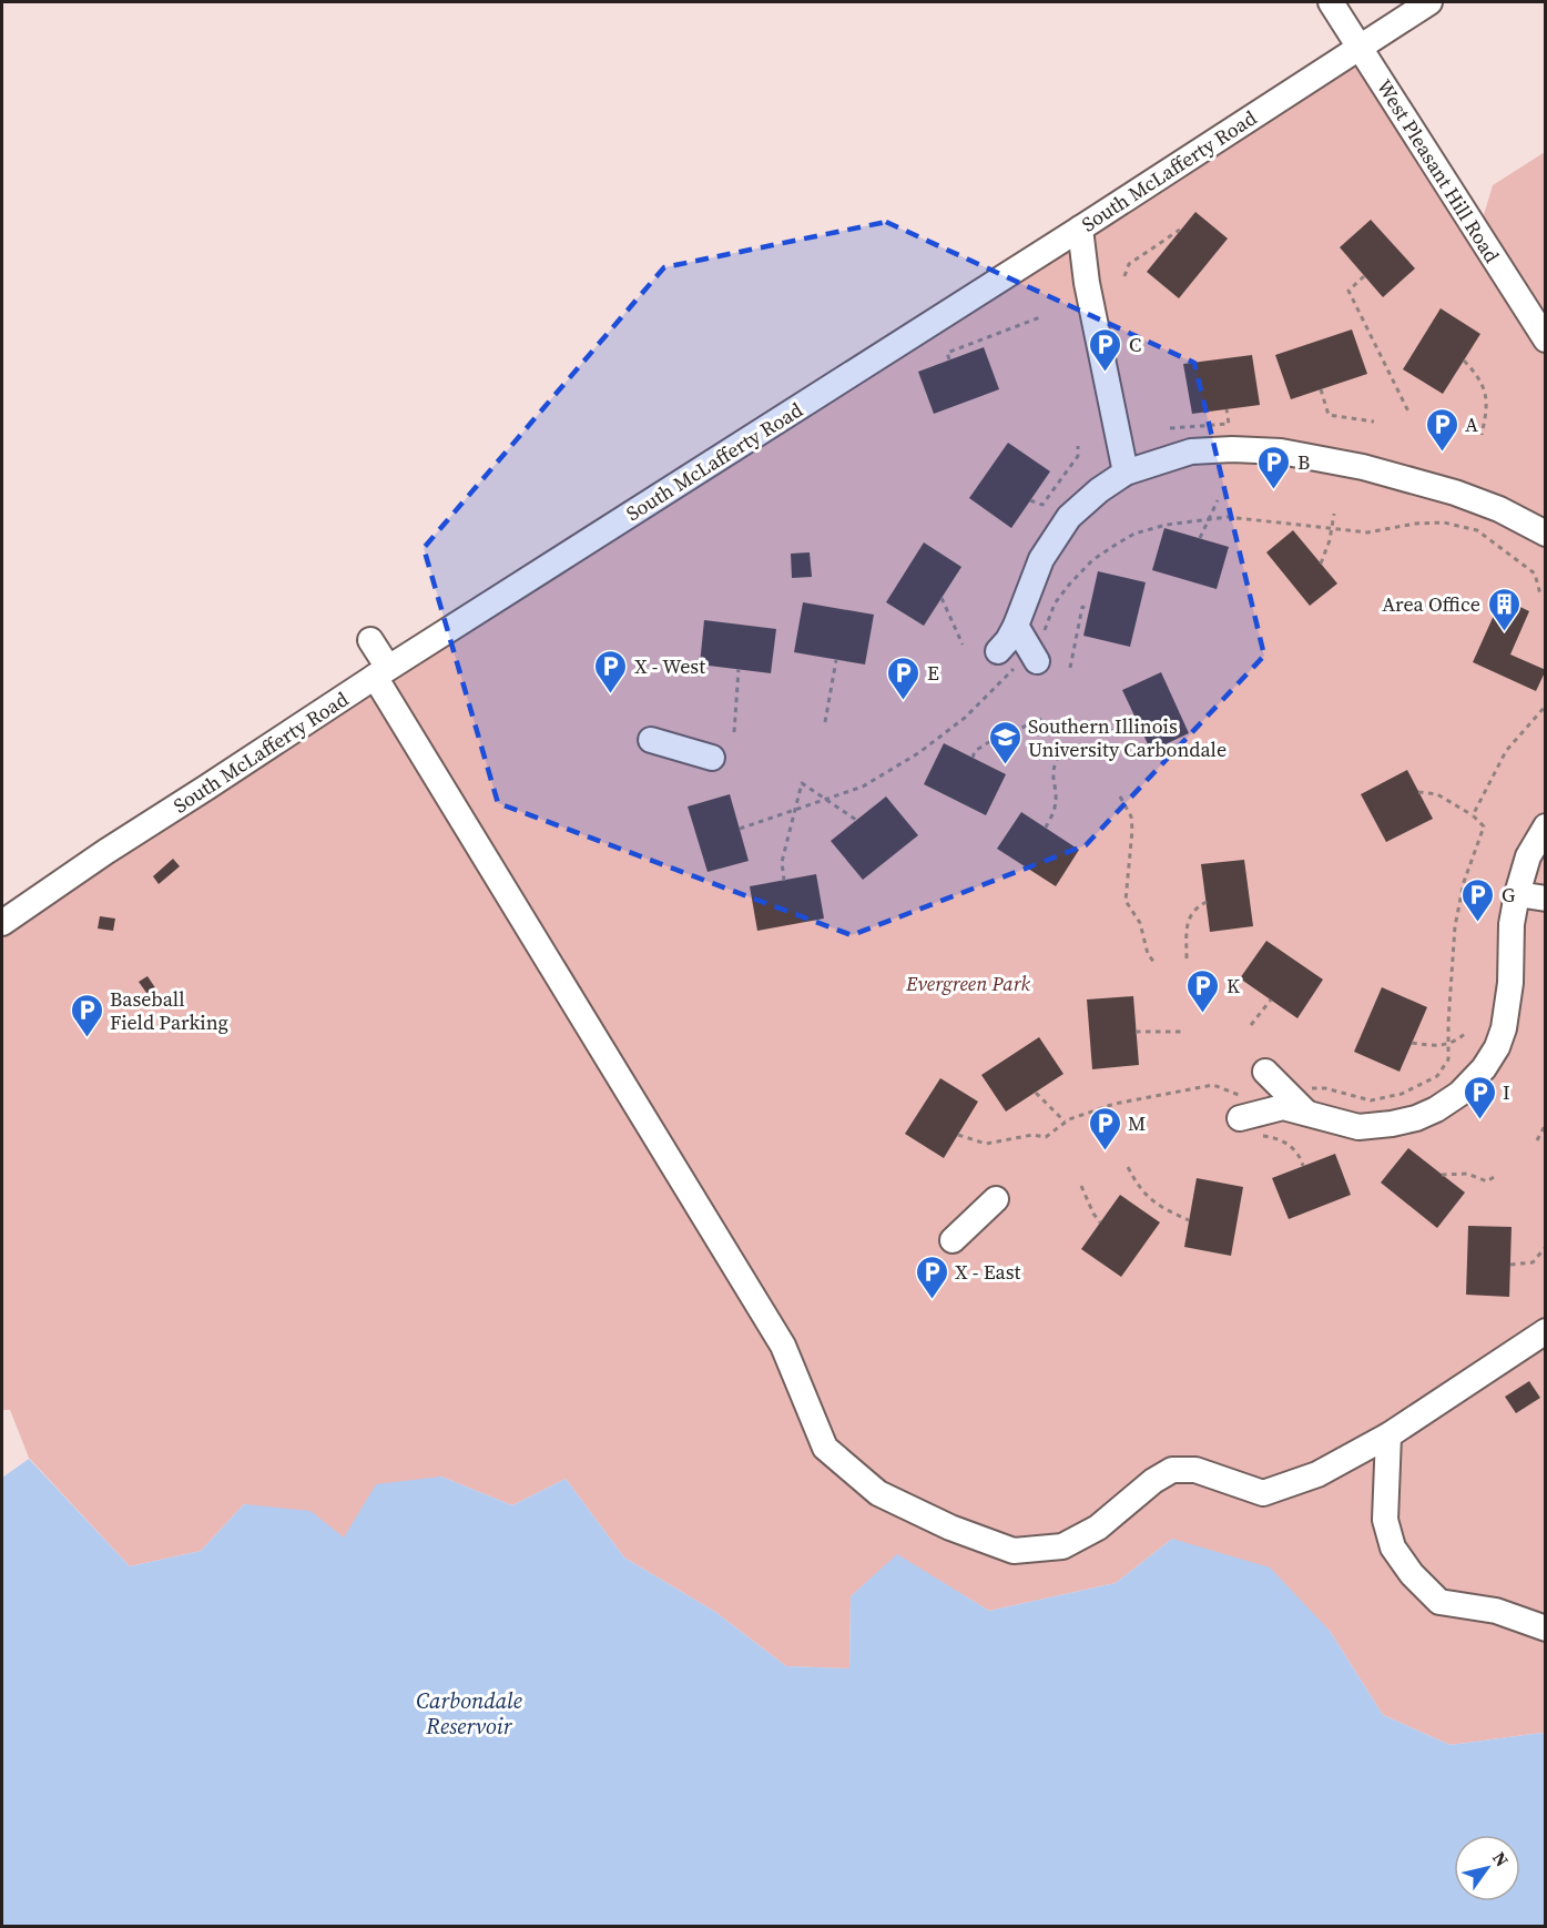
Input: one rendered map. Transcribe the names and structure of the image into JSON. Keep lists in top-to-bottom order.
{
  "streets": {
    "street": ["South McLafferty Road", "West Pleasant Hill Road"]
  },
  "crossings": [
    ["South McLafferty Road", "West Pleasant Hill Road"]
  ],
  "water": ["Carbondale Reservoir"],
  "parks": ["Evergreen Park"],
  "places": {
    "parking": [
      "C",
      "A",
      "B",
      "X - West",
      "E",
      "G",
      "K",
      "Baseball Field Parking",
      "I",
      "M",
      "X - East"
    ],
    "building": ["Area Office"],
    "school or university": ["Southern Illinois University Carbondale"]
  },
  "north": "top right"
}
